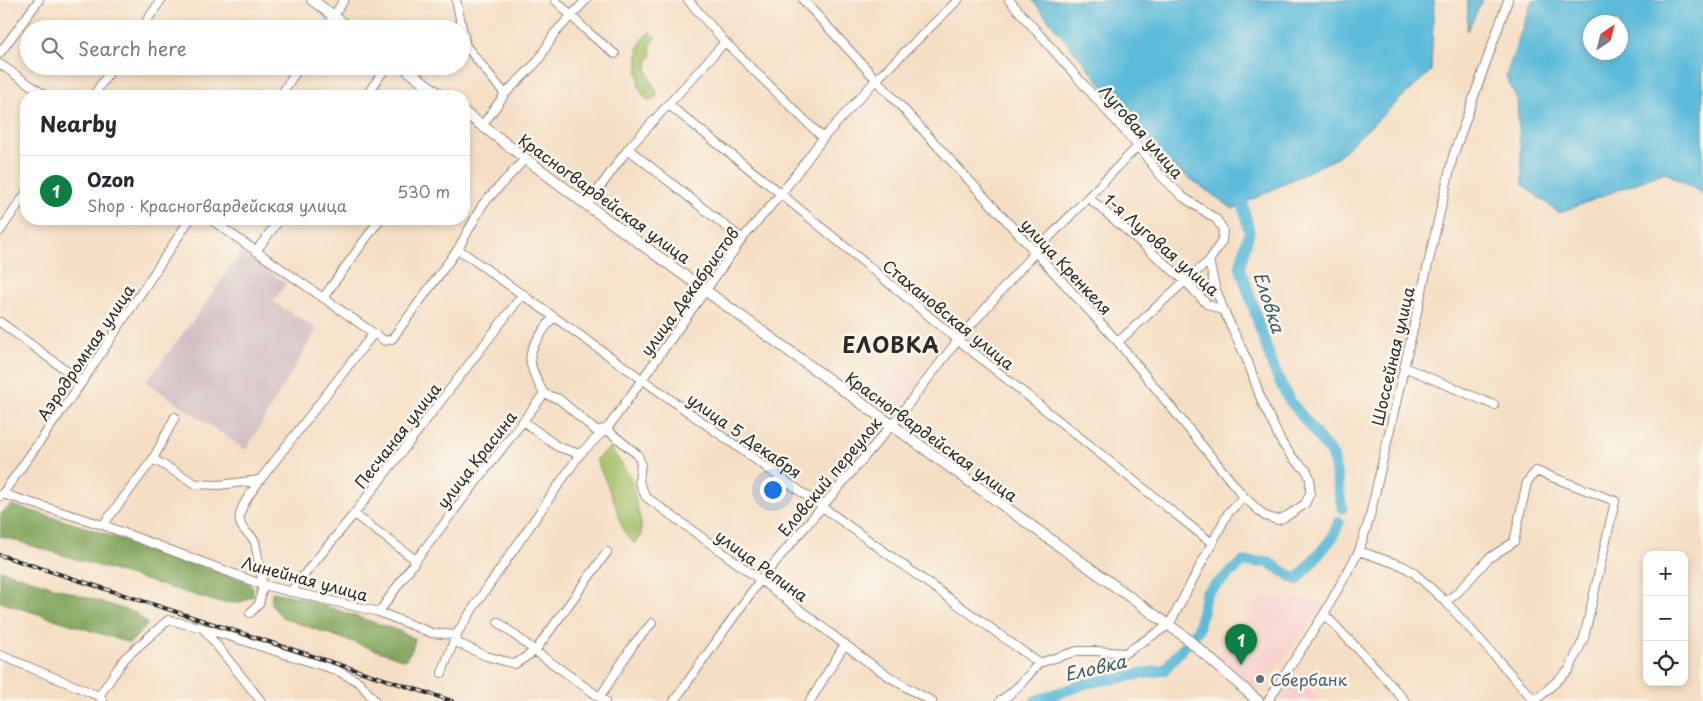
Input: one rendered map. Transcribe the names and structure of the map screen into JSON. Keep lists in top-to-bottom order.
{
  "streets": {
    "main road": ["Красногвардейская улица"],
    "street": [
      "Луговая улица",
      "1-я Луговая улица",
      "улица Кренкеля",
      "улица Декабристов",
      "Стахановская улица",
      "Аэродромная улица",
      "Шоссейная улица",
      "Песчаная улица",
      "улица 5 Декабря",
      "улица Красина",
      "Еловский переулок",
      "улица Репина",
      "Линейная улица"
    ]
  },
  "crossings": [
    ["Луговая улица", "Еловский переулок"],
    ["Красногвардейская улица", "улица Декабристов"],
    ["Красногвардейская улица", "Еловский переулок"],
    ["1-я Луговая улица", "улица Кренкеля"],
    ["1-я Луговая улица", "Еловский переулок"],
    ["улица Кренкеля", "улица Декабристов"],
    ["улица Кренкеля", "Еловский переулок"],
    ["улица Декабристов", "Стахановская улица"],
    ["улица Декабристов", "улица 5 Декабря"],
    ["улица Декабристов", "улица Репина"],
    ["улица Декабристов", "Линейная улица"],
    ["Стахановская улица", "Еловский переулок"],
    ["Аэродромная улица", "Линейная улица"],
    ["Песчаная улица", "улица 5 Декабря"],
    ["Песчаная улица", "Линейная улица"],
    ["улица 5 Декабря", "Еловский переулок"],
    ["улица Красина", "улица Репина"],
    ["улица Красина", "Линейная улица"],
    ["Еловский переулок", "улица Репина"]
  ],
  "districts": ["ЕЛОВКА"],
  "water": ["Еловка"],
  "places": ["Сбербанк"],
  "north": "top right",
  "page": {
    "search": "Search here",
    "heading": "Nearby",
    "list": [
      {
        "mark": "1",
        "name": "Ozon",
        "note": "Shop · Красногвардейская улица",
        "value": "530 m"
      }
    ],
    "map_buttons": ["+", "−"],
    "pins": "1"
  }
}
